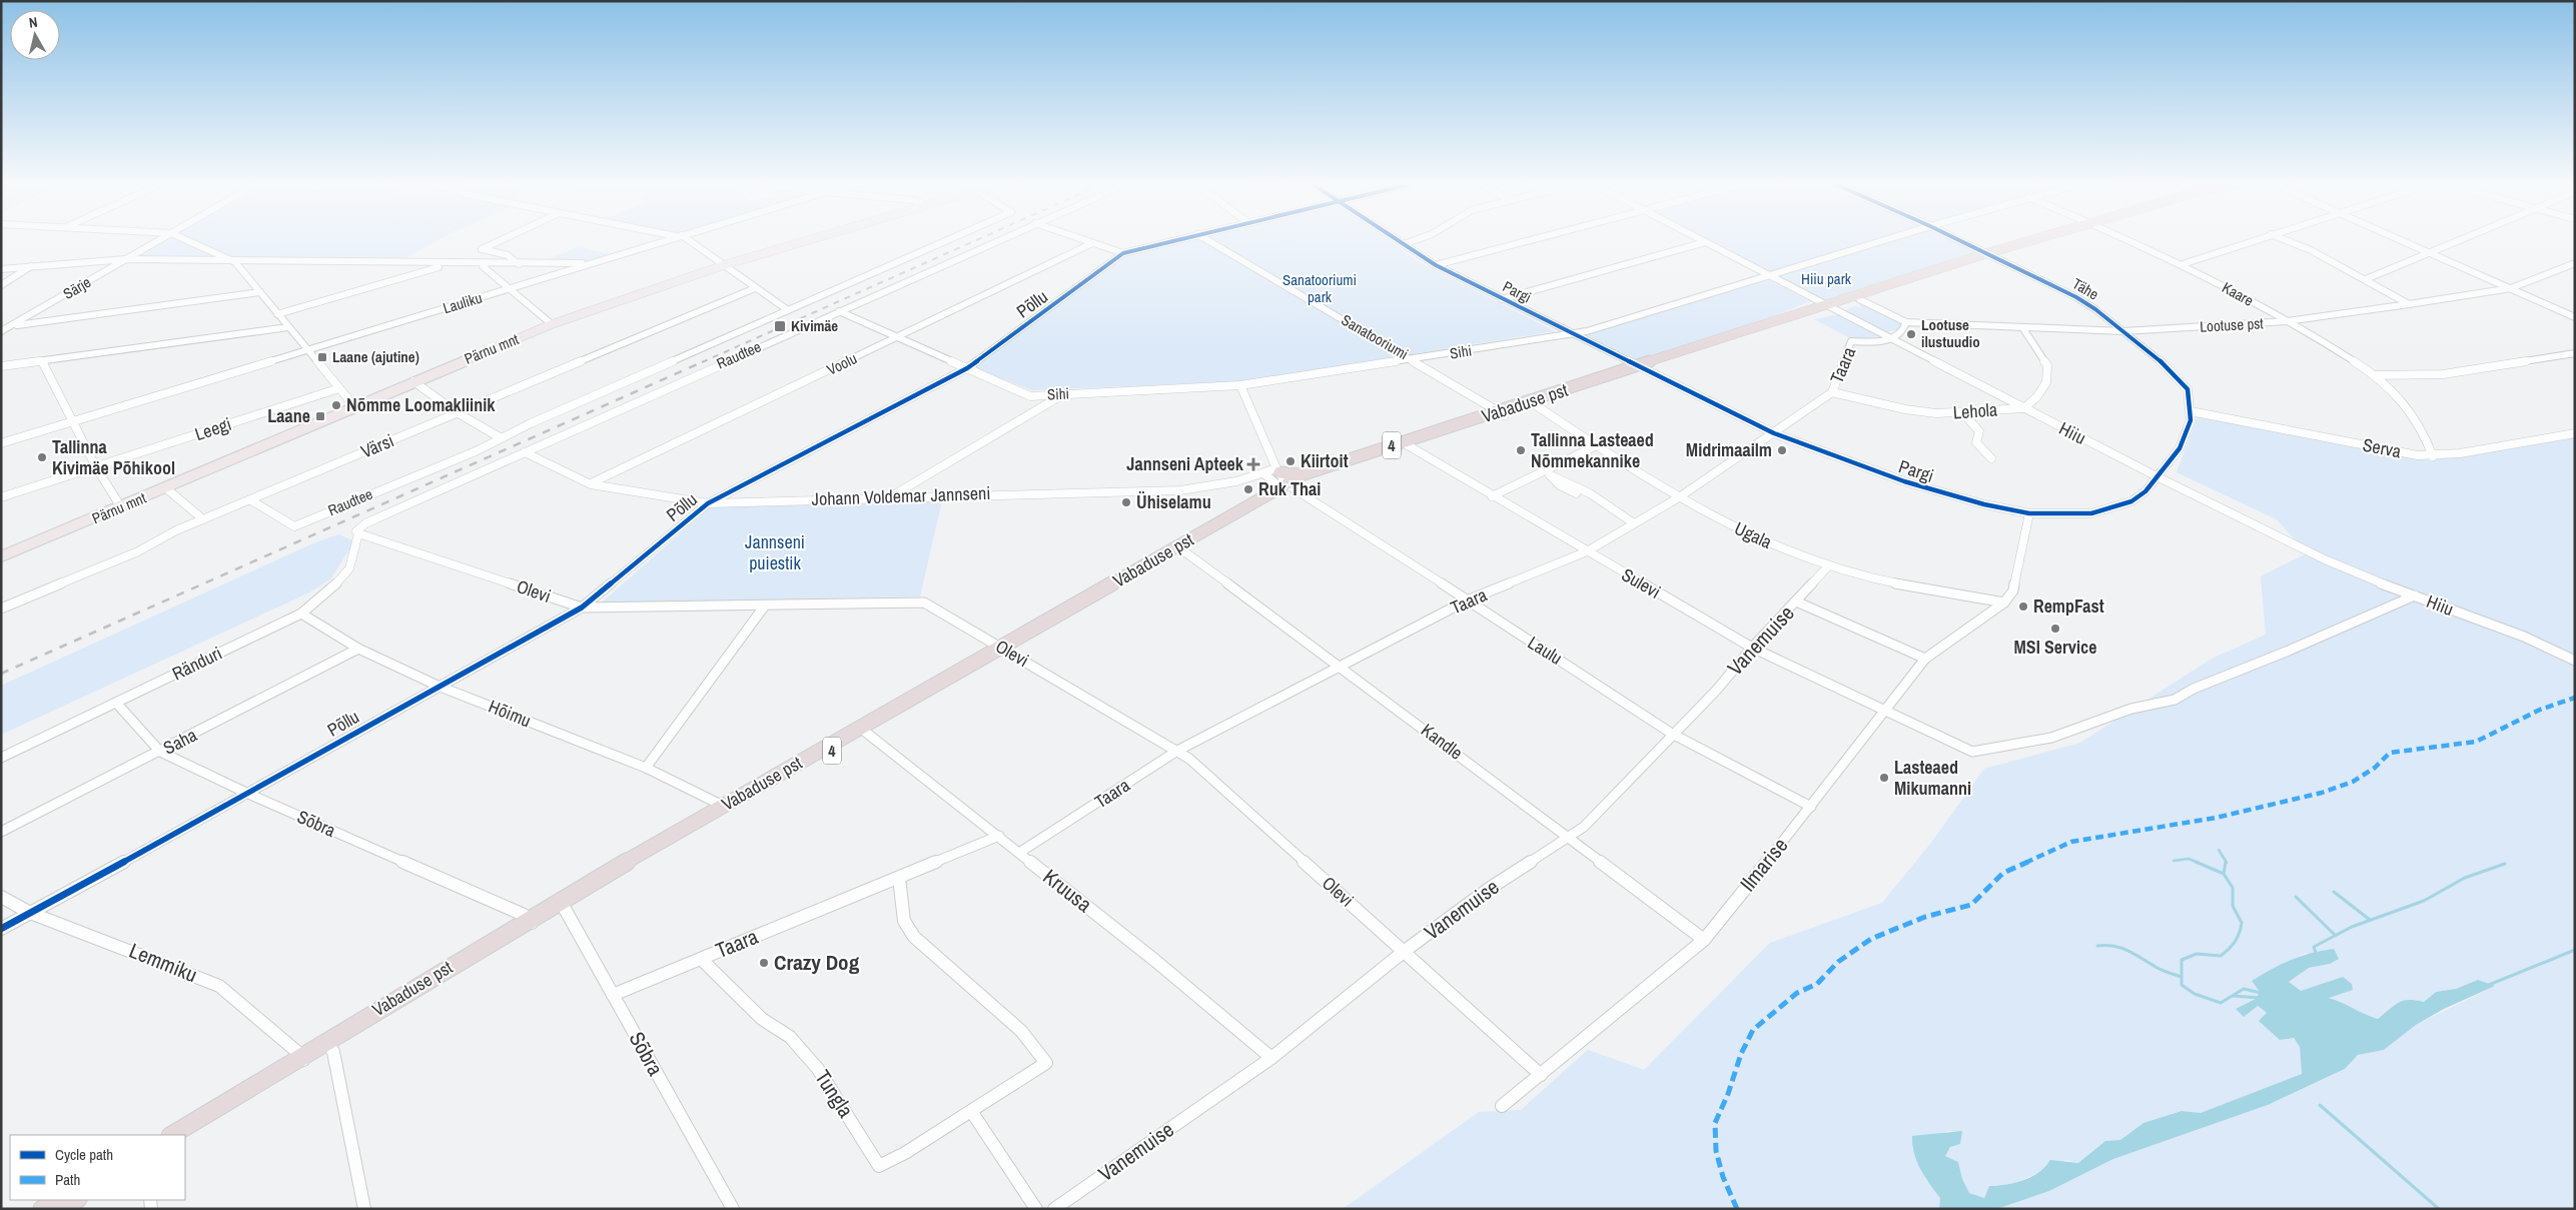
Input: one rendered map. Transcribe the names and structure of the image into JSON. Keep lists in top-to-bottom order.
{
  "streets": {
    "highway": ["Vabaduse pst", "4"],
    "main road": ["Pärnu mnt"],
    "street": [
      "Särje",
      "Tähe",
      "Pargi",
      "Kaare",
      "Lauliku",
      "Põllu",
      "Lootuse pst",
      "Sanatooriumi",
      "Sihi",
      "Raudtee",
      "Voolu",
      "Taara",
      "Lehola",
      "Leegi",
      "Hiiu",
      "Värsi",
      "Serva",
      "Johann Voldemar Jannseni",
      "Ugala",
      "Sulevi",
      "Olevi",
      "Vanemuise",
      "Laulu",
      "Ränduri",
      "Hõimu",
      "Saha",
      "Kandle",
      "Sõbra",
      "Ilmarise",
      "Kruusa",
      "Lemmiku",
      "Tungla"
    ]
  },
  "crossings": [
    ["Tähe", "Pargi"],
    ["Tähe", "Lootuse pst"],
    ["Tähe", "Vabaduse pst"],
    ["Tähe", "Hiiu"],
    ["Tähe", "Serva"],
    ["Pargi", "Sihi"],
    ["Pargi", "Taara"],
    ["Pargi", "Vabaduse pst"],
    ["Pargi", "Hiiu"],
    ["Kaare", "Lootuse pst"],
    ["Kaare", "Serva"],
    ["Põllu", "Sihi"],
    ["Põllu", "Johann Voldemar Jannseni"],
    ["Põllu", "Olevi"],
    ["Põllu", "Hõimu"],
    ["Põllu", "Sõbra"],
    ["Põllu", "Lemmiku"],
    ["Sanatooriumi", "Sihi"],
    ["Sanatooriumi", "Vabaduse pst"],
    ["Sihi", "Raudtee"],
    ["Sihi", "Voolu"],
    ["Sihi", "Hiiu"],
    ["Raudtee", "Värsi"],
    ["Raudtee", "Johann Voldemar Jannseni"],
    ["Raudtee", "Olevi"],
    ["Raudtee", "Ränduri"],
    ["Voolu", "Johann Voldemar Jannseni"],
    ["Taara", "Lehola"],
    ["Taara", "Hiiu"],
    ["Taara", "Ugala"],
    ["Taara", "Sulevi"],
    ["Taara", "Olevi"],
    ["Taara", "Laulu"],
    ["Taara", "Kandle"],
    ["Taara", "Sõbra"],
    ["Taara", "Kruusa"],
    ["Taara", "Tungla"],
    ["Vabaduse pst", "Hiiu"],
    ["Vabaduse pst", "Johann Voldemar Jannseni"],
    ["Vabaduse pst", "Ugala"],
    ["Vabaduse pst", "Sulevi"],
    ["Vabaduse pst", "Olevi"],
    ["Vabaduse pst", "Laulu"],
    ["Vabaduse pst", "Hõimu"],
    ["Vabaduse pst", "Kandle"],
    ["Vabaduse pst", "Sõbra"],
    ["Vabaduse pst", "Kruusa"],
    ["Vabaduse pst", "Lemmiku"],
    ["Lehola", "Hiiu"],
    ["Hiiu", "Sulevi"],
    ["Johann Voldemar Jannseni", "Laulu"],
    ["Ugala", "Vanemuise"],
    ["Ugala", "Ilmarise"],
    ["Sulevi", "Vanemuise"],
    ["Sulevi", "Ilmarise"],
    ["Olevi", "Vanemuise"],
    ["Olevi", "Ränduri"],
    ["Olevi", "Ilmarise"],
    ["Vanemuise", "Laulu"],
    ["Vanemuise", "Kandle"],
    ["Vanemuise", "Kruusa"],
    ["Laulu", "Ilmarise"],
    ["Ränduri", "Hõimu"],
    ["Ränduri", "Sõbra"],
    ["Hõimu", "Saha"],
    ["Saha", "Sõbra"],
    ["Kandle", "Ilmarise"]
  ],
  "parks": ["Hiiu park", "Sanatooriumi park", "Jannseni puiestik"],
  "places": {
    "transit": ["Kivimäe", "Laane (ajutine)", "Laane"],
    "other": [
      "Lootuse ilustuudio",
      "Nõmme Loomakliinik",
      "Tallinna Lasteaed Nõmmekannike",
      "Midrimaailm",
      "Tallinna Kivimäe Põhikool",
      "Kiirtoit",
      "Ruk Thai",
      "Ühiselamu",
      "RempFast",
      "MSI Service",
      "Lasteaed Mikumanni",
      "Crazy Dog"
    ],
    "health": ["Jannseni Apteek"]
  },
  "legend": ["Cycle path", "Path"],
  "north": "top"
}
